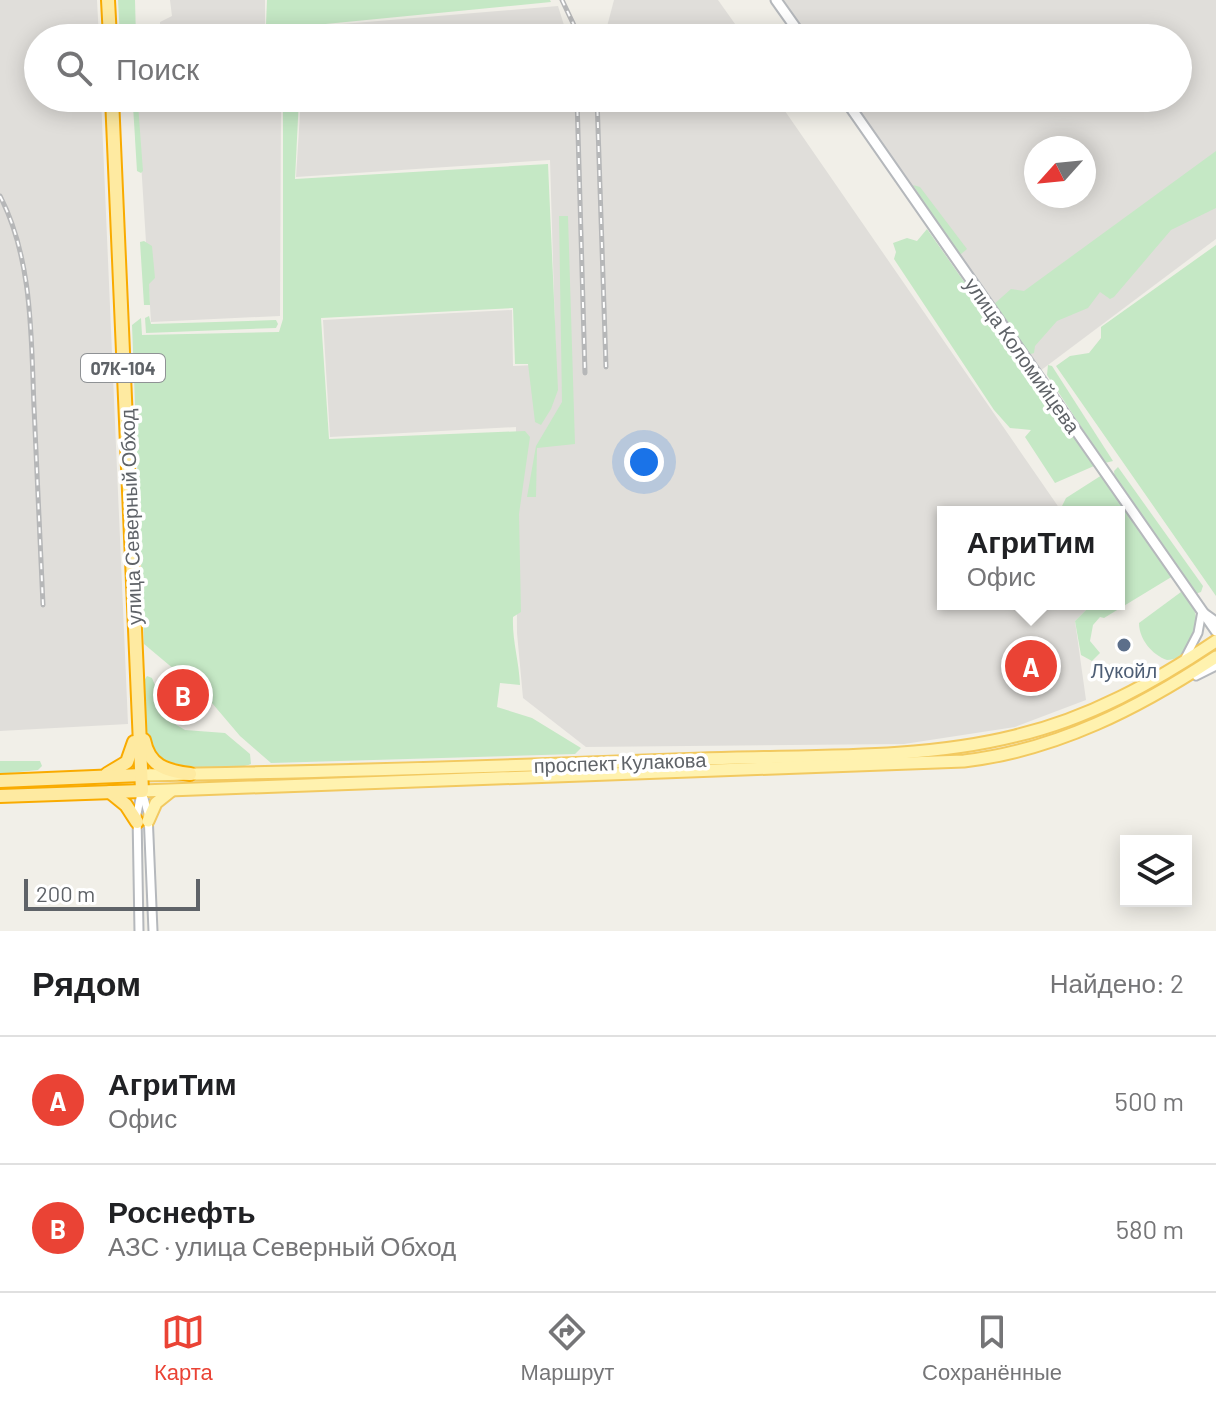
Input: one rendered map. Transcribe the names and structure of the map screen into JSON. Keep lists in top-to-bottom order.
{
  "streets": {
    "highway": ["07К-104", "улица Северный Обход", "проспект Кулакова"],
    "street": ["улица Коломийцева"]
  },
  "crossings": [
    ["улица Северный Обход", "проспект Кулакова"]
  ],
  "places": ["Лукойл"],
  "scale_bar": "200 m",
  "north": "bottom left",
  "page": {
    "search": "Поиск",
    "popup": ["АгриТим", "Офис"],
    "pins": ["A", "B"],
    "scale": "200 m",
    "heading": ["Рядом", "Найдено: 2"],
    "list": [
      {
        "mark": "A",
        "name": "АгриТим",
        "note": "Офис",
        "value": "500 m"
      },
      {
        "mark": "B",
        "name": "Роснефть",
        "note": "АЗС · улица Северный Обход",
        "value": "580 m"
      }
    ],
    "nav": ["Карта", "Маршрут", "Сохранённые"]
  }
}
